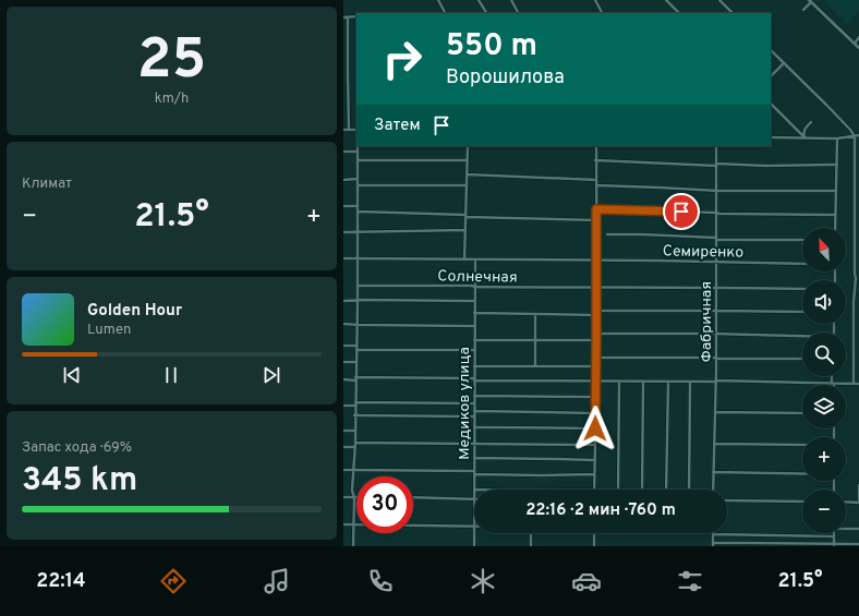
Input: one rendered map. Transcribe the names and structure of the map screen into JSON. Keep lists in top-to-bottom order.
{
  "streets": {
    "street": [
      "Семиренко",
      "Солнечная",
      "Фабричная",
      "Медиков улица"
    ]
  },
  "crossings": [
    ["Семиренко", "Фабричная"],
    ["Семиренко", "Медиков улица"],
    ["Солнечная", "Фабричная"],
    ["Солнечная", "Медиков улица"]
  ],
  "north": "top left",
  "page": {
    "tile": [
      ["25", "km/h"],
      "Климат",
      ["Запас хода · 69%", "345 km"]
    ],
    "turn": ["550 m", "Ворошилова"],
    "then": "Затем",
    "heat": ["−", "21.5°", "+"],
    "map_buttons": ["+", "−"],
    "song": ["Golden Hour", "Lumen"],
    "limit": "30",
    "trip": "22:16 · 2 мин · 760 m",
    "tabs": ["22:14", "21.5°"]
  }
}
